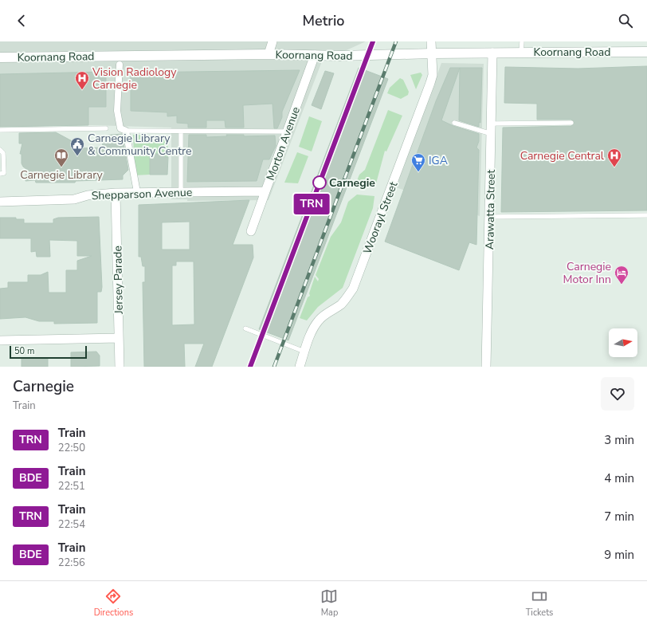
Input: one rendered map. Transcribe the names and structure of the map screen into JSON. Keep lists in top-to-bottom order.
{
  "streets": {
    "street": [
      "Koornang Road",
      "Morton Avenue",
      "Shepparson Avenue",
      "Arawatta Street",
      "Woorayl Street",
      "Jersey Parade"
    ]
  },
  "crossings": [
    ["Koornang Road", "Morton Avenue"],
    ["Koornang Road", "Arawatta Street"],
    ["Koornang Road", "Woorayl Street"],
    ["Morton Avenue", "Shepparson Avenue"],
    ["Shepparson Avenue", "Jersey Parade"]
  ],
  "places": {
    "hospital": ["Vision Radiology Carnegie", "Carnegie Central"],
    "public building": ["Carnegie Library & Community Centre"],
    "library": ["Carnegie Library"],
    "supermarket": ["IGA"],
    "other": ["Carnegie"],
    "hotel": ["Carnegie Motor Inn"]
  },
  "scale_bar": "50 m",
  "north": "right",
  "page": {
    "header": "Metrio",
    "on_map": "TRN",
    "scale": "50 m",
    "heading": ["Carnegie", "Train"],
    "list": [
      {
        "mark": "TRN",
        "name": "Train",
        "note": "22:50",
        "value": "3 min"
      },
      {
        "mark": "BDE",
        "name": "Train",
        "note": "22:51",
        "value": "4 min"
      },
      {
        "mark": "TRN",
        "name": "Train",
        "note": "22:54",
        "value": "7 min"
      },
      {
        "mark": "BDE",
        "name": "Train",
        "note": "22:56",
        "value": "9 min"
      }
    ],
    "tabs": ["Directions", "Map", "Tickets"]
  }
}
